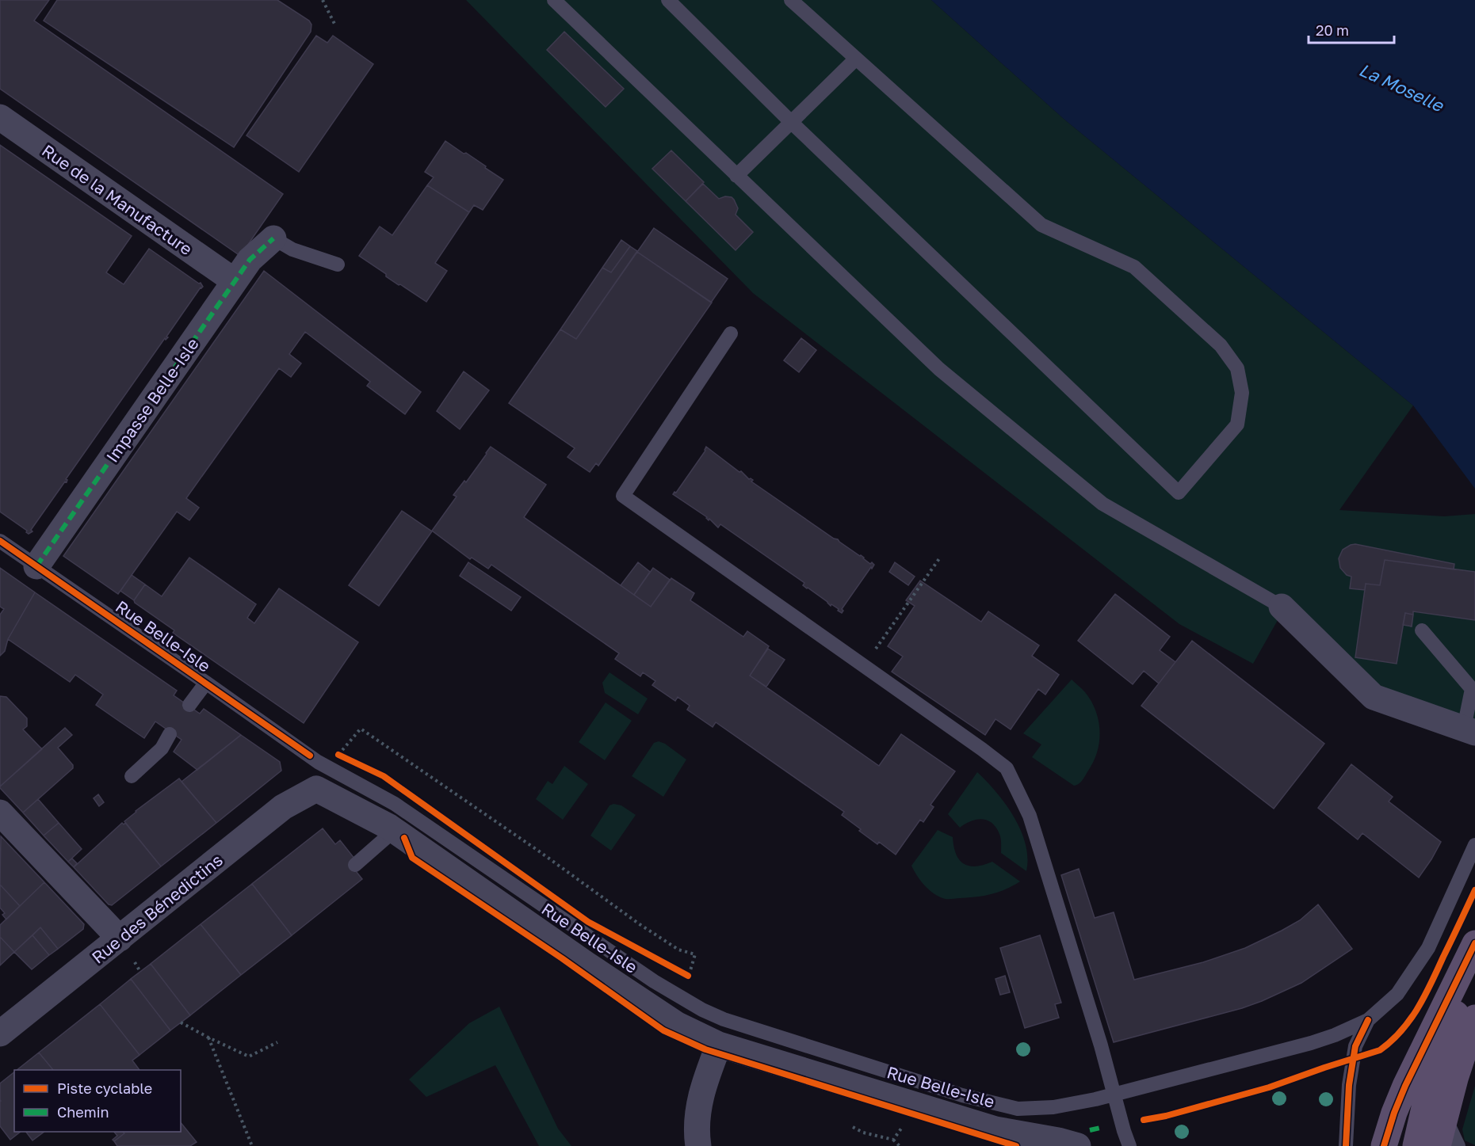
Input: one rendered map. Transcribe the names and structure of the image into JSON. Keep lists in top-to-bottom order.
{
  "streets": {
    "street": [
      "Rue de la Manufacture",
      "Impasse Belle-Isle",
      "Rue Belle-Isle",
      "Rue des Bénedictins"
    ]
  },
  "crossings": [
    ["Rue de la Manufacture", "Impasse Belle-Isle"],
    ["Impasse Belle-Isle", "Rue Belle-Isle"],
    ["Rue Belle-Isle", "Rue des Bénedictins"]
  ],
  "water": ["La Moselle"],
  "legend": ["Piste cyclable", "Chemin"],
  "scale_bar": "20 m"
}
